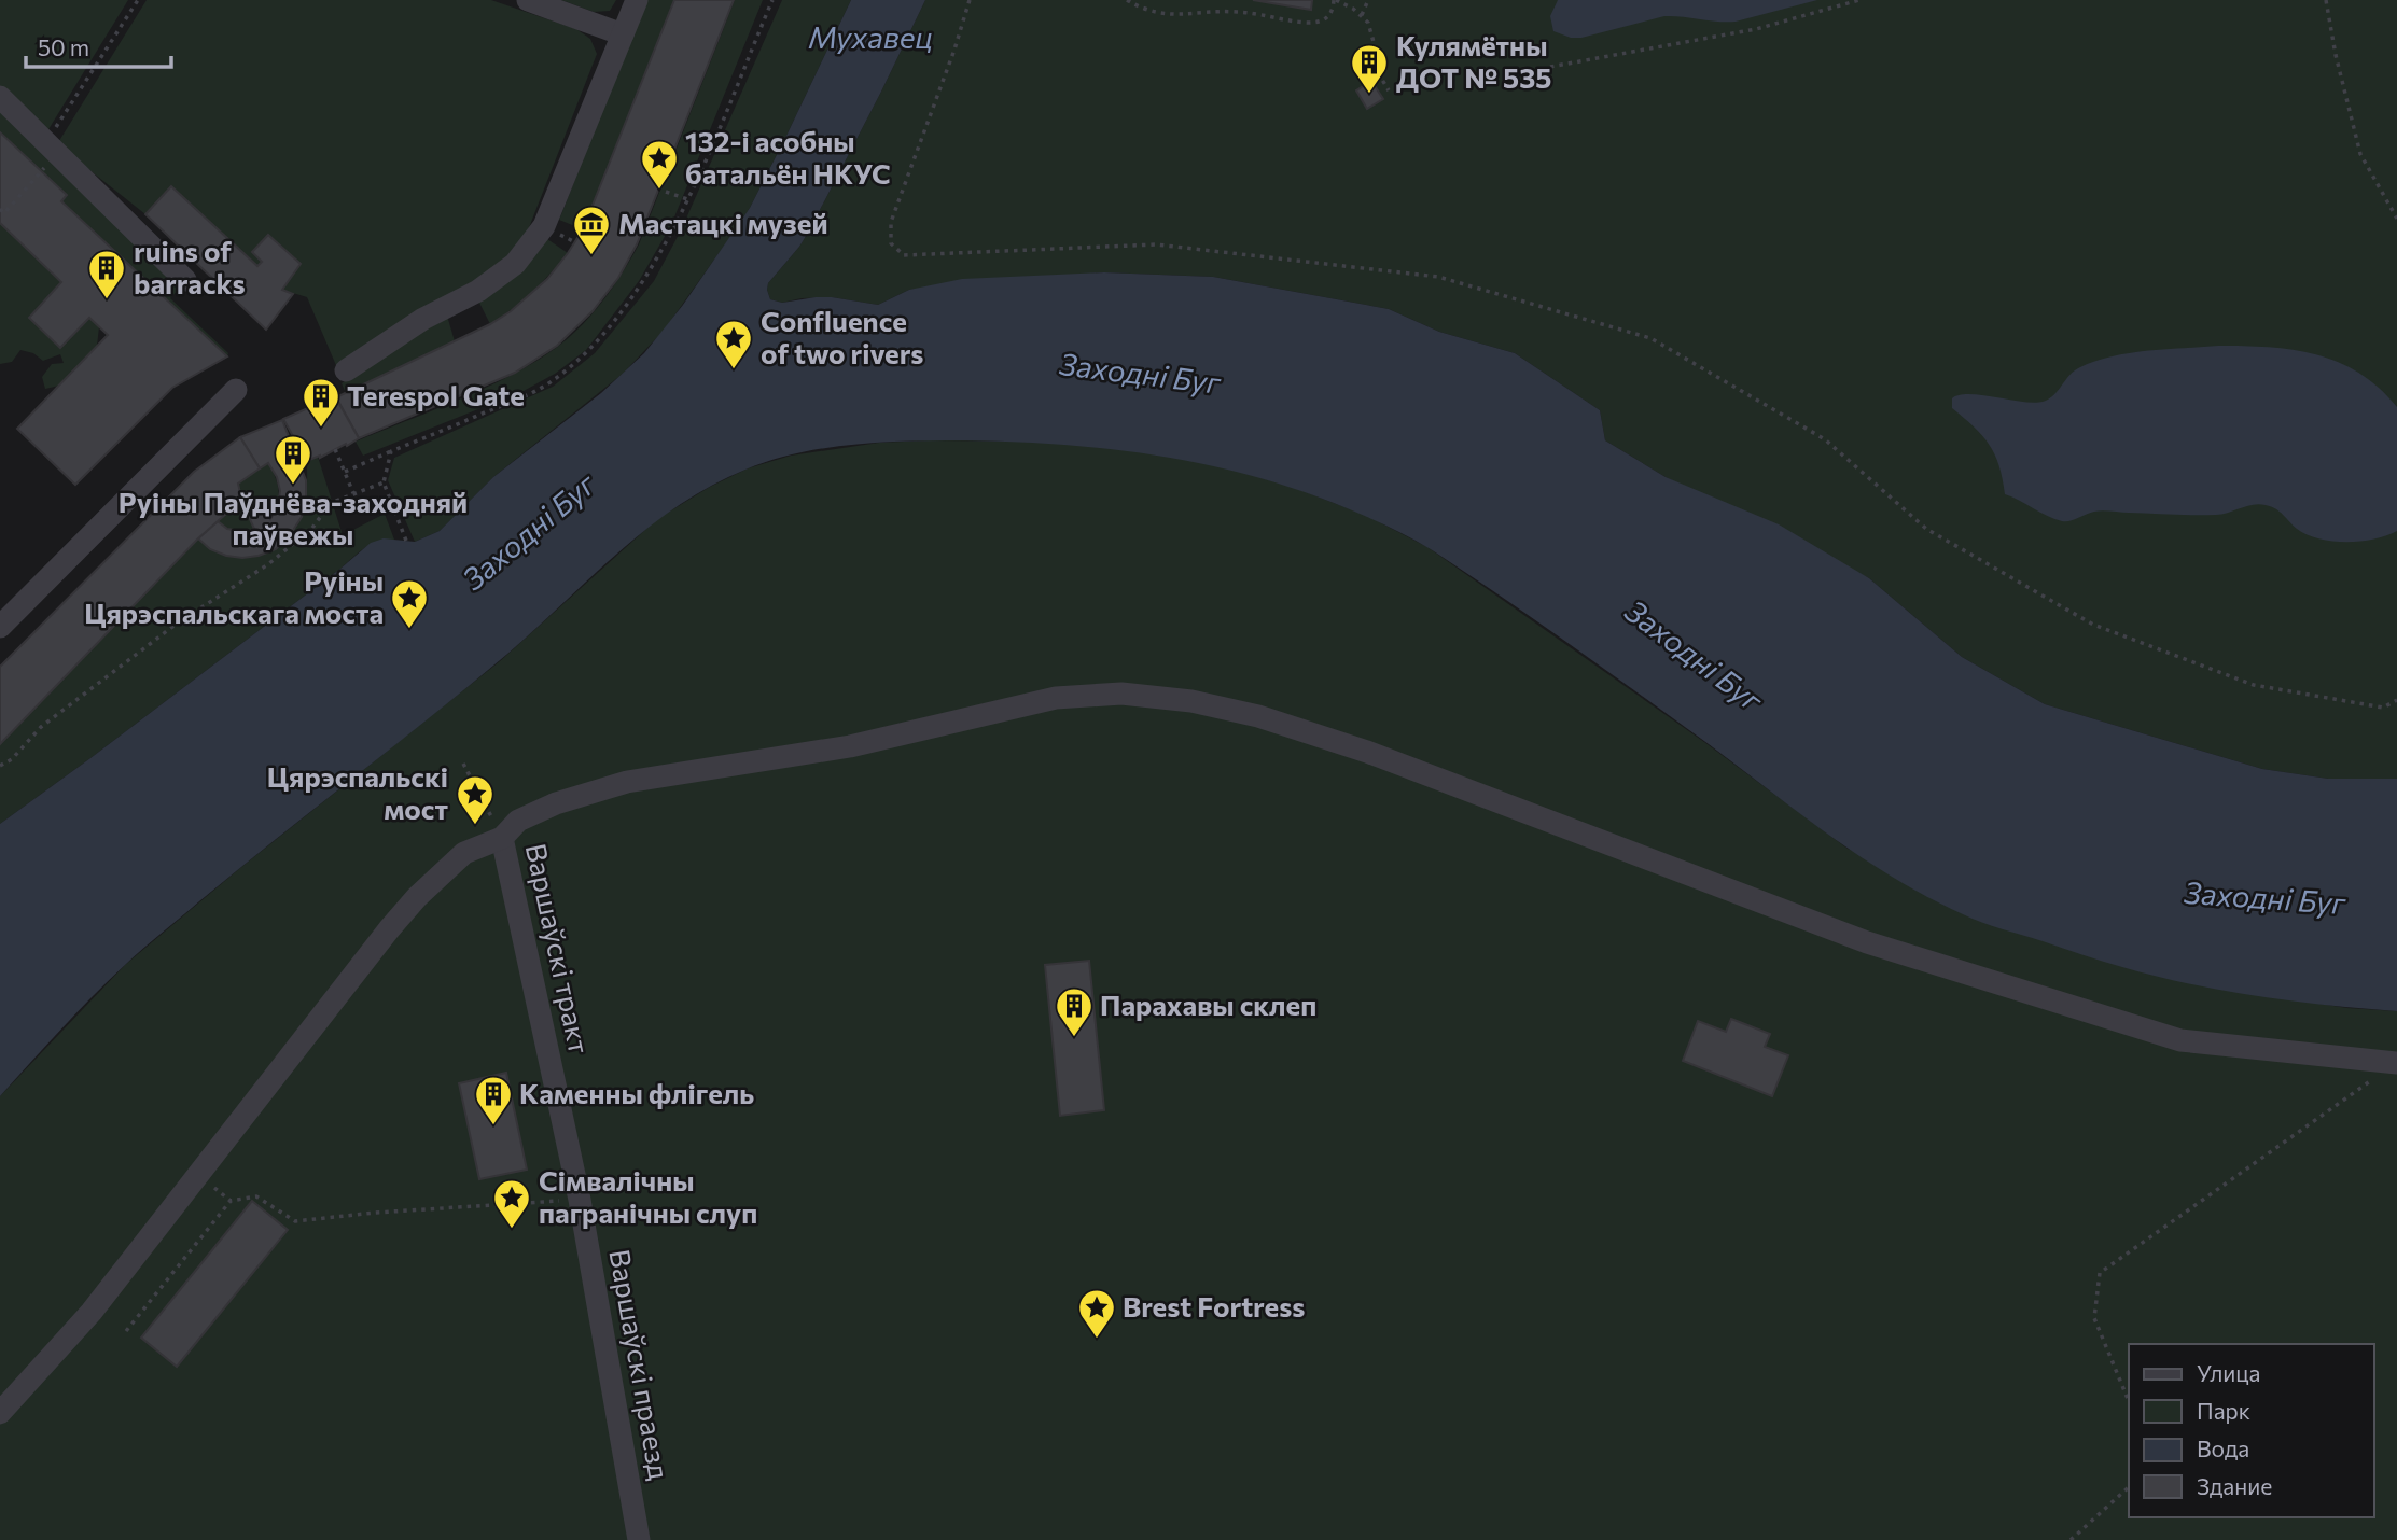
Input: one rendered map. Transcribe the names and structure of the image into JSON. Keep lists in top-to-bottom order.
{
  "streets": {
    "lane": ["Варшаўскі тракт", "Варшаўскі праезд"]
  },
  "crossings": [
    ["Варшаўскі тракт", "Варшаўскі праезд"]
  ],
  "water": ["Мухавец", "Заходні Буг"],
  "places": {
    "building": [
      "Кулямётны ДОТ № 535",
      "ruins of barracks",
      "Terespol Gate",
      "Руіны Паўднёва-заходняй паўвежы",
      "Парахавы склеп",
      "Каменны флігель"
    ],
    "place": [
      "132-і асобны батальён НКУС",
      "Confluence of two rivers",
      "Руіны Цярэспальскага моста",
      "Цярэспальскі мост",
      "Сімвалічны пагранічны слуп",
      "Brest Fortress"
    ],
    "museum": ["Мастацкі музей"]
  },
  "legend": [
    "Улица",
    "Парк",
    "Вода",
    "Здание"
  ],
  "scale_bar": "50 m"
}
